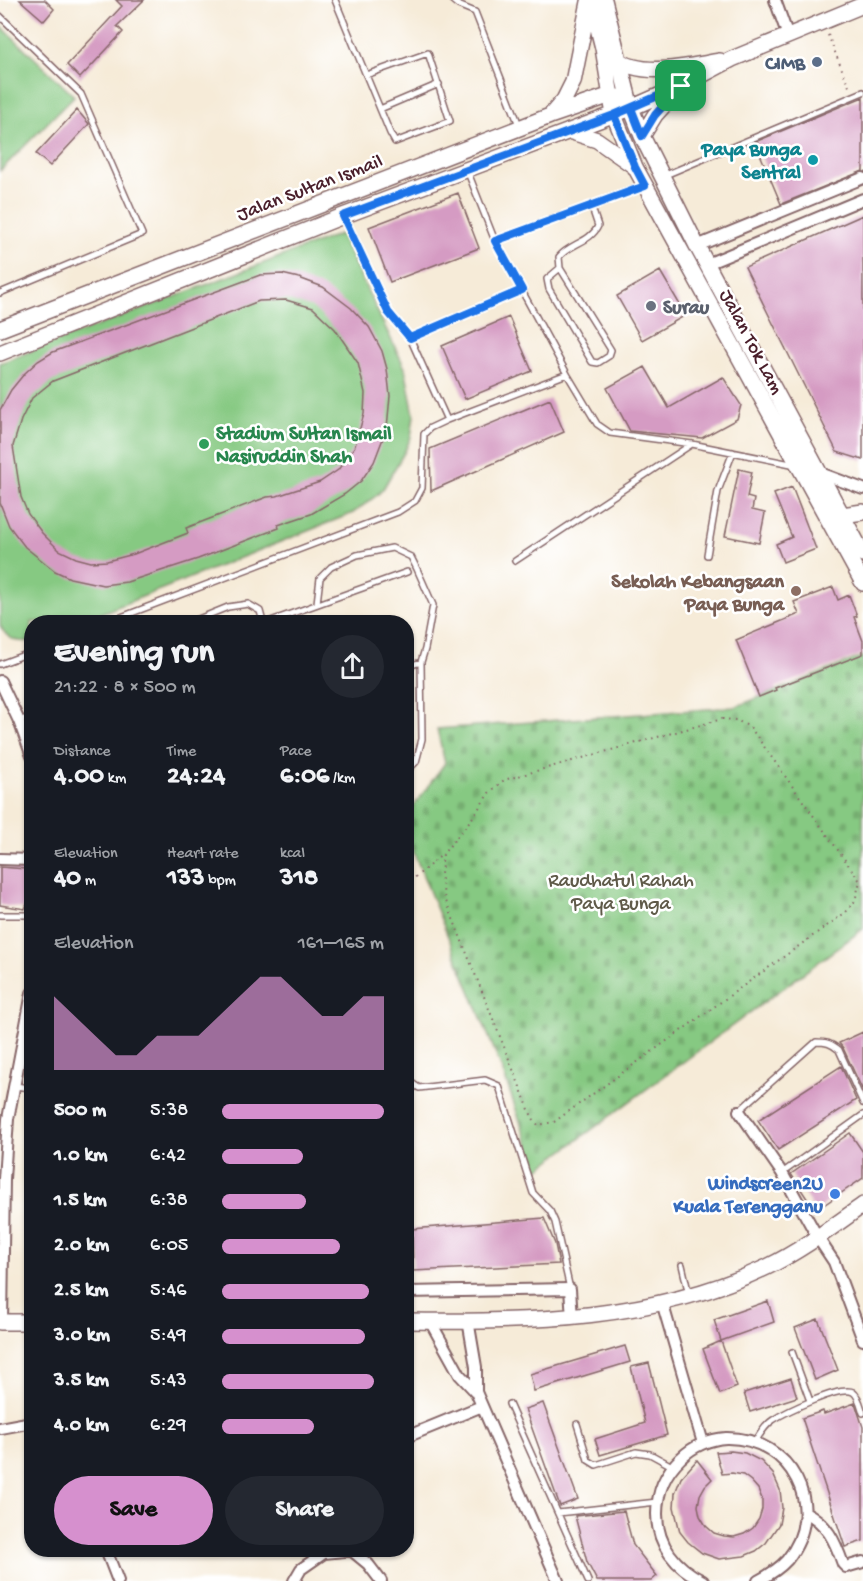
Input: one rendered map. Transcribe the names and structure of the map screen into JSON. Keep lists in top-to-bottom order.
{
  "streets": {
    "main road": ["Jalan Sultan Ismail", "Jalan Tok Lam"]
  },
  "crossings": [
    ["Jalan Sultan Ismail", "Jalan Tok Lam"]
  ],
  "parks": ["Raudhatul Rahah Paya Bunga"],
  "places": [
    "CIMB",
    "Paya Bunga Sentral",
    "Surau",
    "Stadium Sultan Ismail Nasiruddin Shah",
    "Sekolah Kebangsaan Paya Bunga",
    "Windscreen2U Kuala Terengganu"
  ],
  "page": {
    "heading": ["Evening run", "21:22 · 8 × 500 m"],
    "stats": [
      ["Distance", "4.00 km"],
      ["Time", "24:24"],
      ["Pace", "6:06 /km"],
      ["Elevation", "40 m"],
      ["Heart rate", "133 bpm"],
      ["kcal", "318"]
    ],
    "chart": ["Elevation", "161–165 m"],
    "list": [
      {
        "name": "500 m",
        "note": "5:38"
      },
      {
        "name": "1.0 km",
        "note": "6:42"
      },
      {
        "name": "1.5 km",
        "note": "6:38"
      },
      {
        "name": "2.0 km",
        "note": "6:05"
      },
      {
        "name": "2.5 km",
        "note": "5:46"
      },
      {
        "name": "3.0 km",
        "note": "5:49"
      },
      {
        "name": "3.5 km",
        "note": "5:43"
      },
      {
        "name": "4.0 km",
        "note": "6:29"
      }
    ],
    "buttons": ["Save", "Share"]
  }
}
